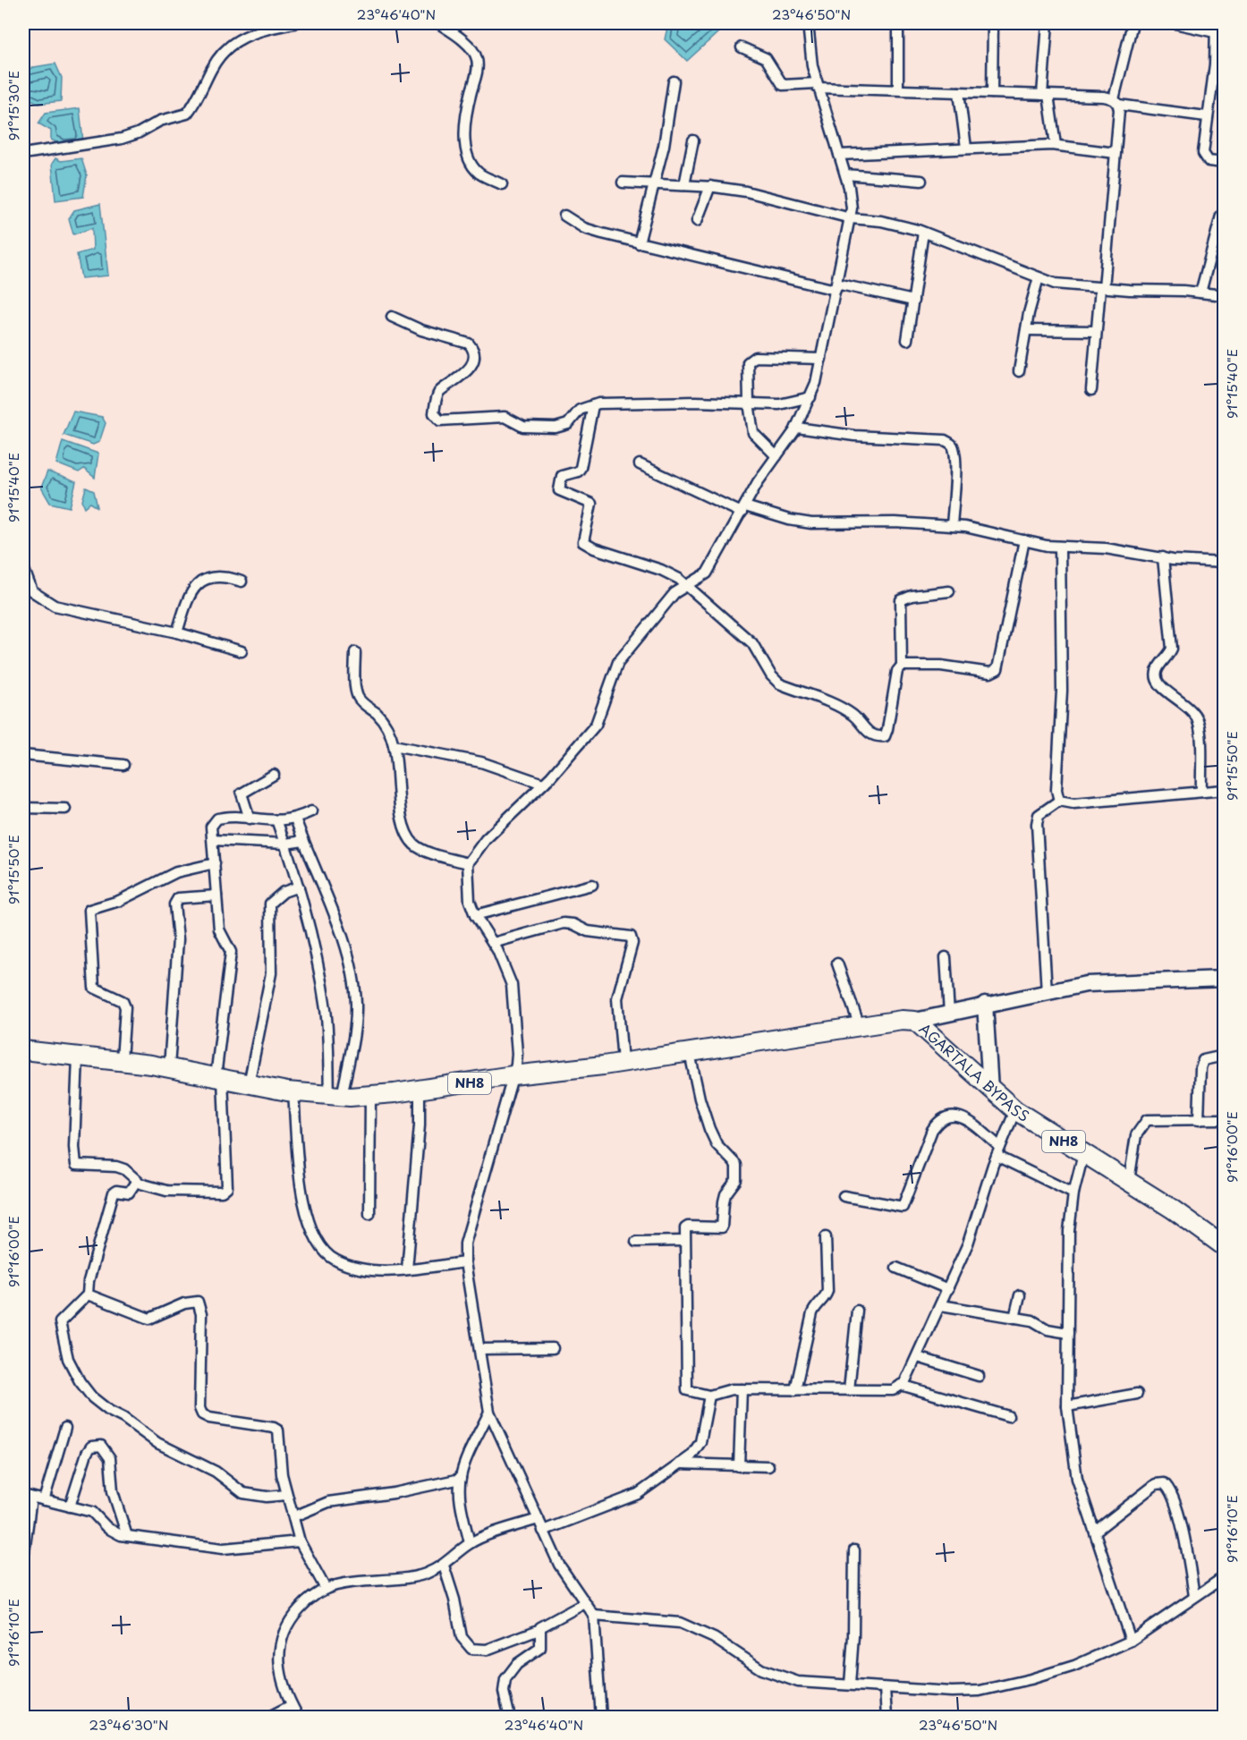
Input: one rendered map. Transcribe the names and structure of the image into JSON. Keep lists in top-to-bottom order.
{
  "streets": {
    "highway": ["AGARTALA BYPASS", "NH8"]
  },
  "crossings": [
    ["AGARTALA BYPASS", "NH8"]
  ],
  "coordinates": [
    "23°46'40\"N",
    "23°46'50\"N",
    "91°15'30\"E",
    "91°15'40\"E",
    "91°15'50\"E",
    "91°16'00\"E",
    "91°16'10\"E",
    "23°46'30\"N"
  ]
}
